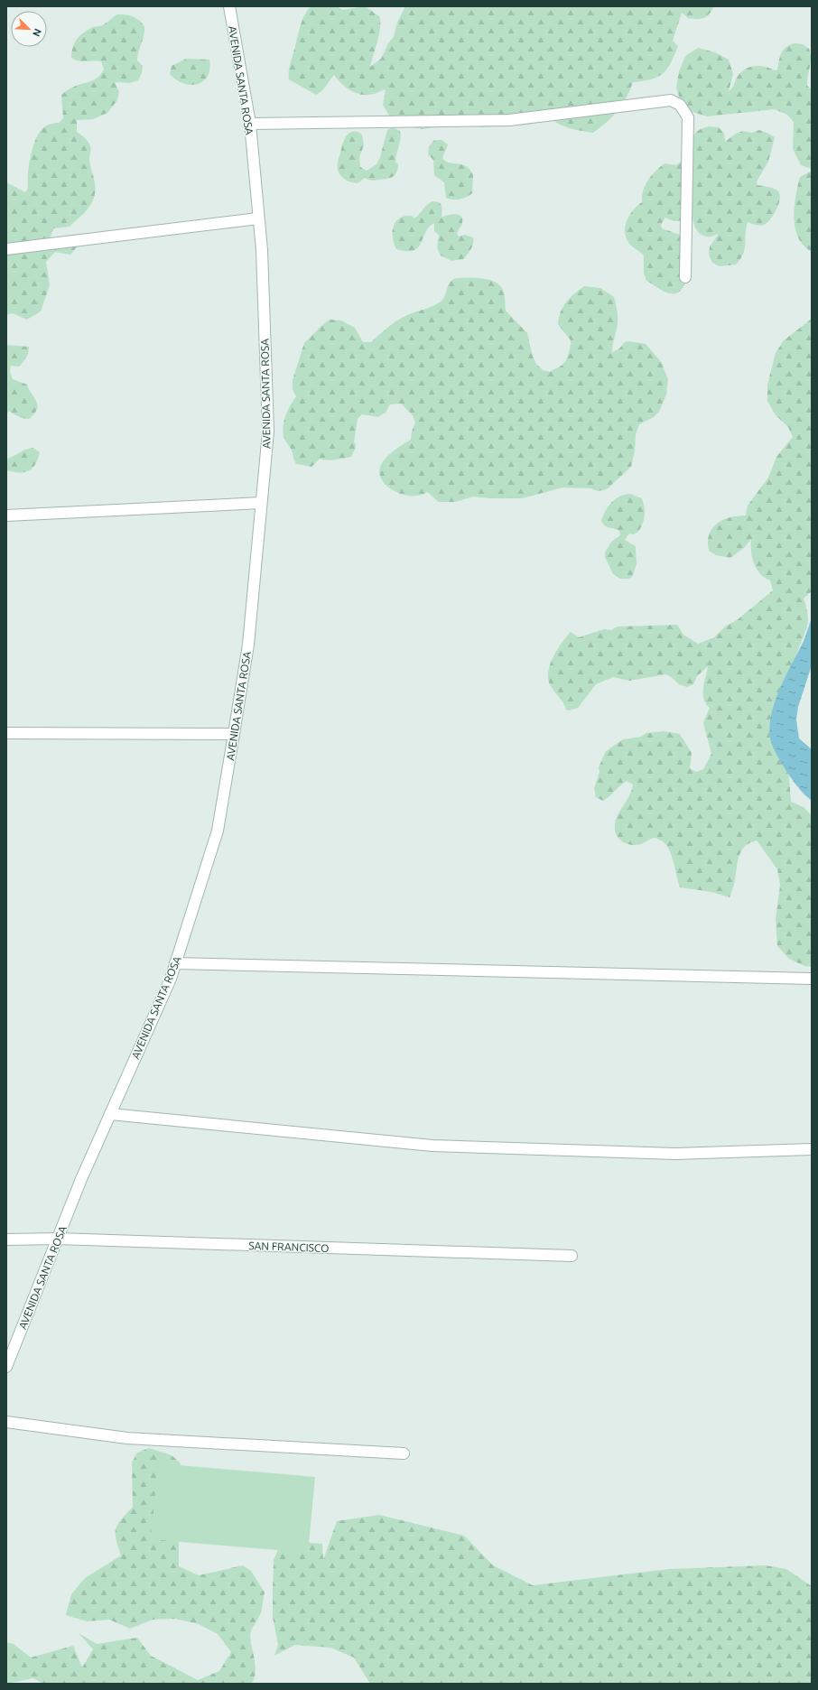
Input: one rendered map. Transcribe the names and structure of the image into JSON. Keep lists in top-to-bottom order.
{
  "streets": {
    "street": ["AVENIDA SANTA ROSA", "SAN FRANCISCO"]
  },
  "crossings": [
    ["AVENIDA SANTA ROSA", "SAN FRANCISCO"]
  ],
  "north": "bottom right"
}
